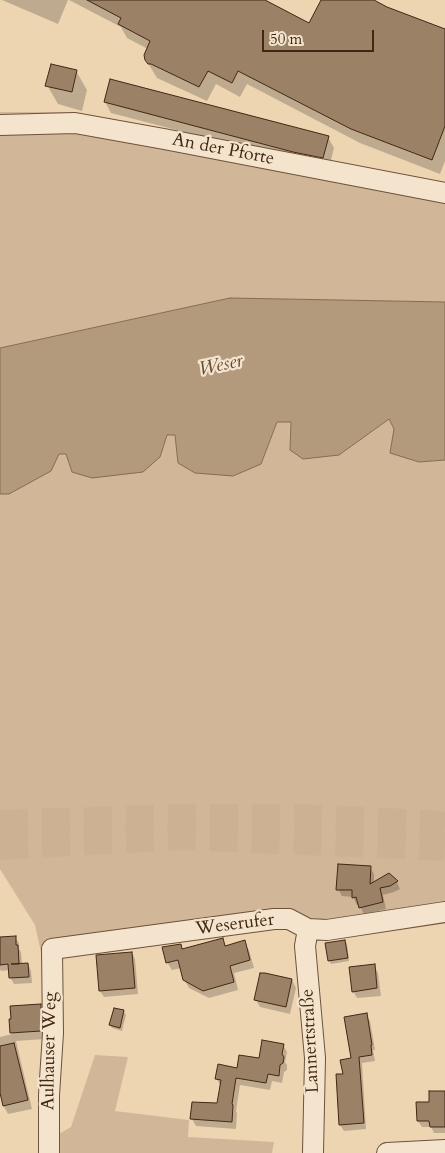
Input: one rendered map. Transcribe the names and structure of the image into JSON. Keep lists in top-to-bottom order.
{
  "streets": {
    "street": [
      "An der Pforte",
      "Weserufer",
      "Lannertstraße",
      "Aulhauser Weg"
    ]
  },
  "crossings": [
    ["Weserufer", "Lannertstraße"],
    ["Weserufer", "Aulhauser Weg"]
  ],
  "water": ["Weser"],
  "scale_bar": "50 m"
}
